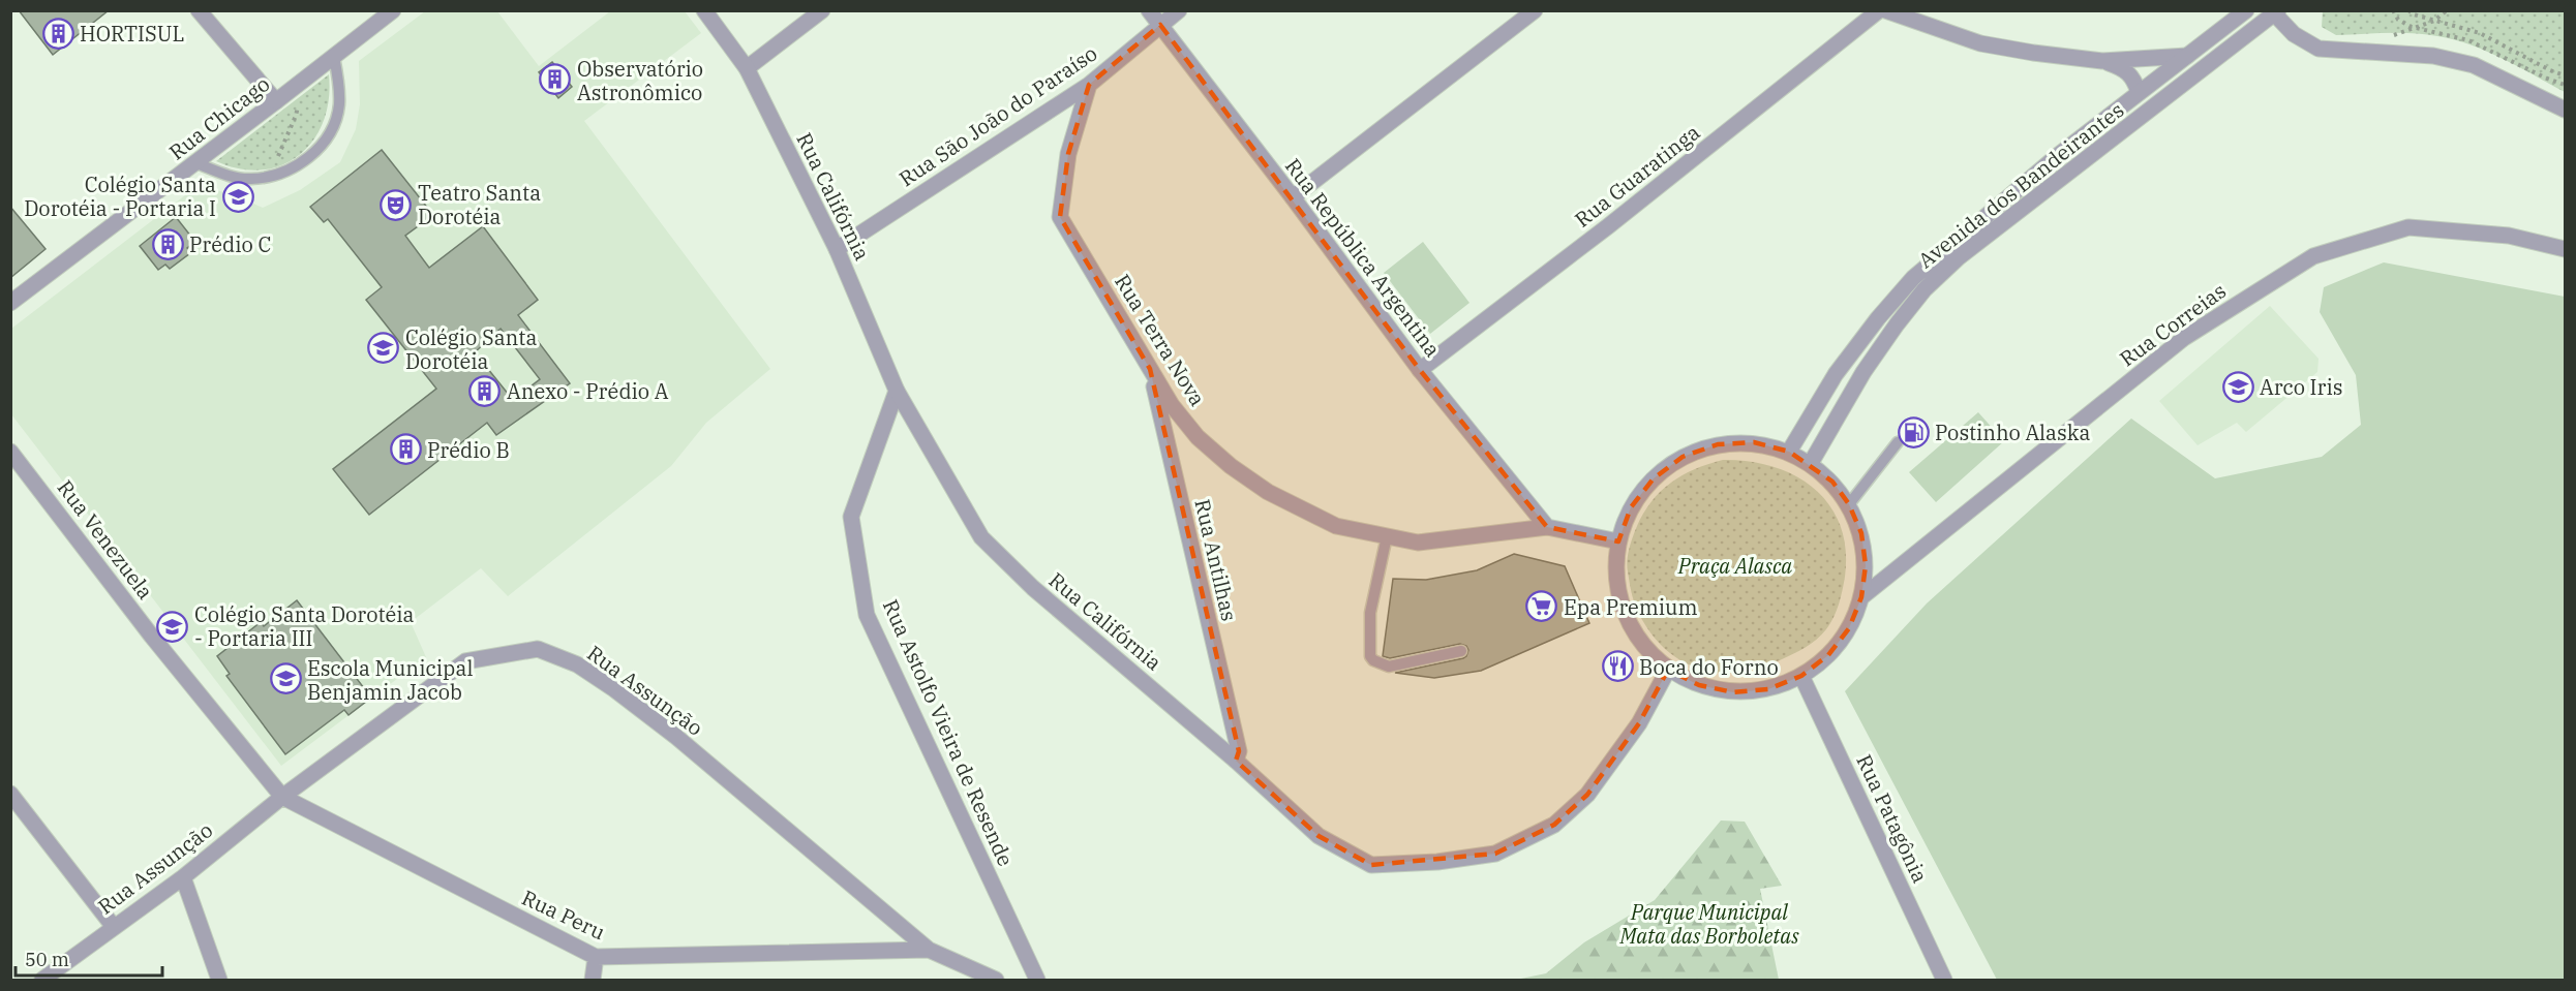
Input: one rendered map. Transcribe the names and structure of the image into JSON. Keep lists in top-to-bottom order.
{
  "streets": {
    "street": [
      "Rua São João do Paraíso",
      "Rua Chicago",
      "Rua Guaratinga",
      "Avenida dos Bandeirantes",
      "Rua Califórnia",
      "Rua República Argentina",
      "Rua Correias",
      "Rua Terra Nova",
      "Rua Venezuela",
      "Rua Antilhas",
      "Rua Assunção",
      "Rua Astolfo Vieira de Resende",
      "Rua Patagônia",
      "Rua Peru"
    ]
  },
  "crossings": [
    ["Rua São João do Paraíso", "Rua Califórnia"],
    ["Rua São João do Paraíso", "Rua República Argentina"],
    ["Rua São João do Paraíso", "Rua Terra Nova"],
    ["Rua Guaratinga", "Rua República Argentina"],
    ["Rua Califórnia", "Rua Antilhas"],
    ["Rua Califórnia", "Rua Astolfo Vieira de Resende"],
    ["Rua República Argentina", "Rua Terra Nova"],
    ["Rua Terra Nova", "Rua Antilhas"],
    ["Rua Venezuela", "Rua Assunção"],
    ["Rua Venezuela", "Rua Peru"],
    ["Rua Assunção", "Rua Peru"]
  ],
  "parks": ["Praça Alasca", "Parque Municipal Mata das Borboletas"],
  "places": {
    "building": [
      "HORTISUL",
      "Observatório Astronômico",
      "Prédio C",
      "Anexo - Prédio A",
      "Prédio B"
    ],
    "school or university": [
      "Colégio Santa Dorotéia - Portaria I",
      "Colégio Santa Dorotéia",
      "Arco Iris",
      "Colégio Santa Dorotéia - Portaria III",
      "Escola Municipal Benjamin Jacob"
    ],
    "theatre": ["Teatro Santa Dorotéia"],
    "fuel station": ["Postinho Alaska"],
    "supermarket": ["Epa Premium"],
    "restaurant": ["Boca do Forno"]
  },
  "scale_bar": "50 m"
}
